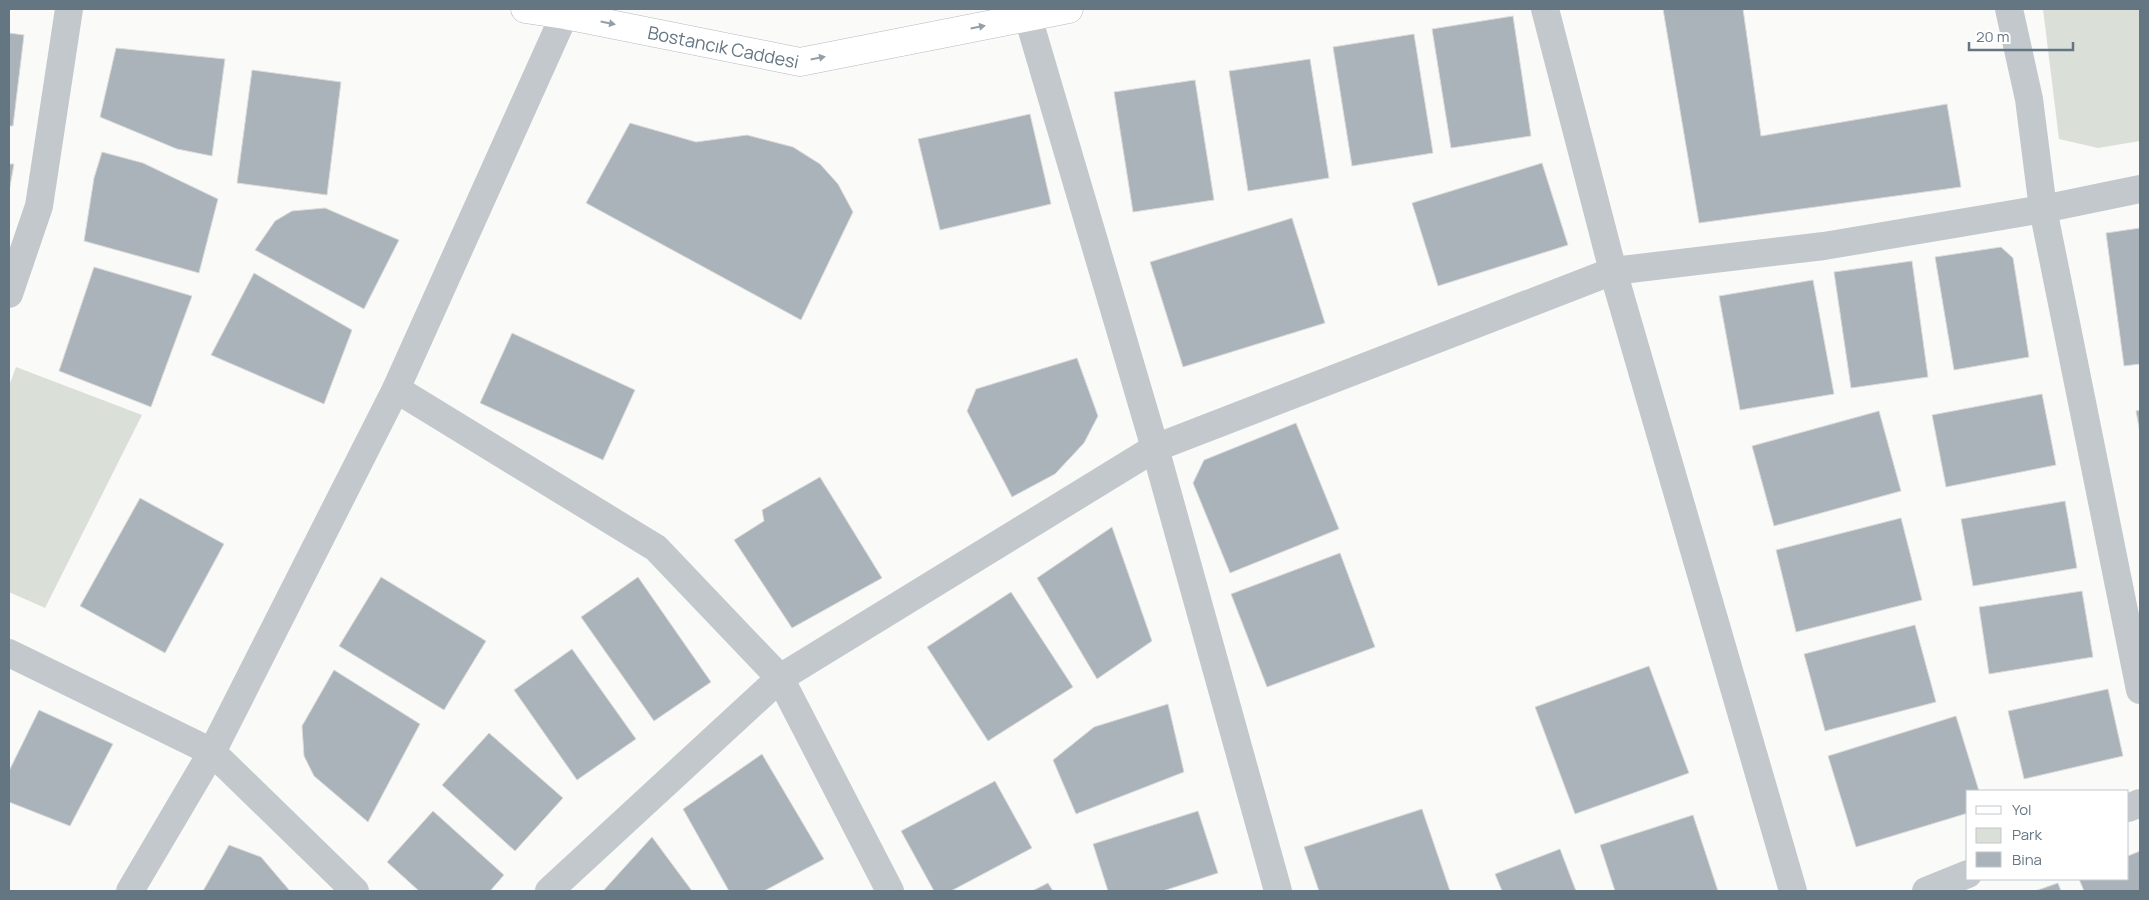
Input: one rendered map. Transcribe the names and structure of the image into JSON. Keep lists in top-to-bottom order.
{
  "streets": {
    "main road": ["Bostancık Caddesi"]
  },
  "one_way": ["Bostancık Caddesi"],
  "legend": ["Yol", "Park", "Bina"],
  "scale_bar": "20 m"
}
